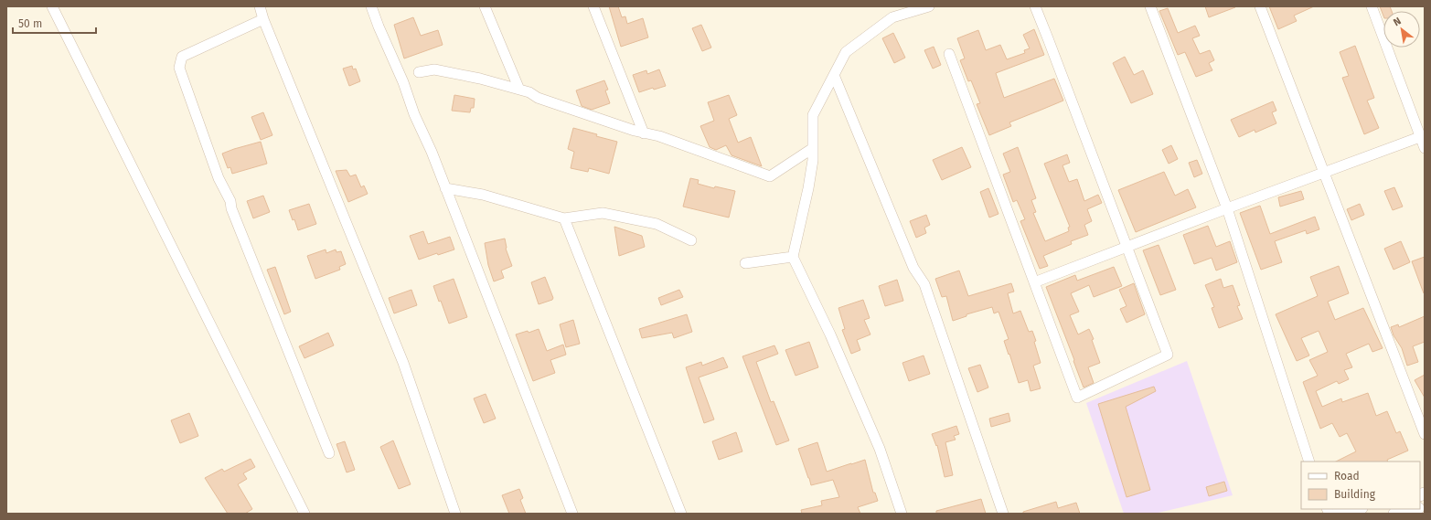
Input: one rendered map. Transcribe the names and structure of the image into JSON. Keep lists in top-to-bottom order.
{
  "legend": ["Road", "Building"],
  "scale_bar": "50 m",
  "north": "top left"
}
